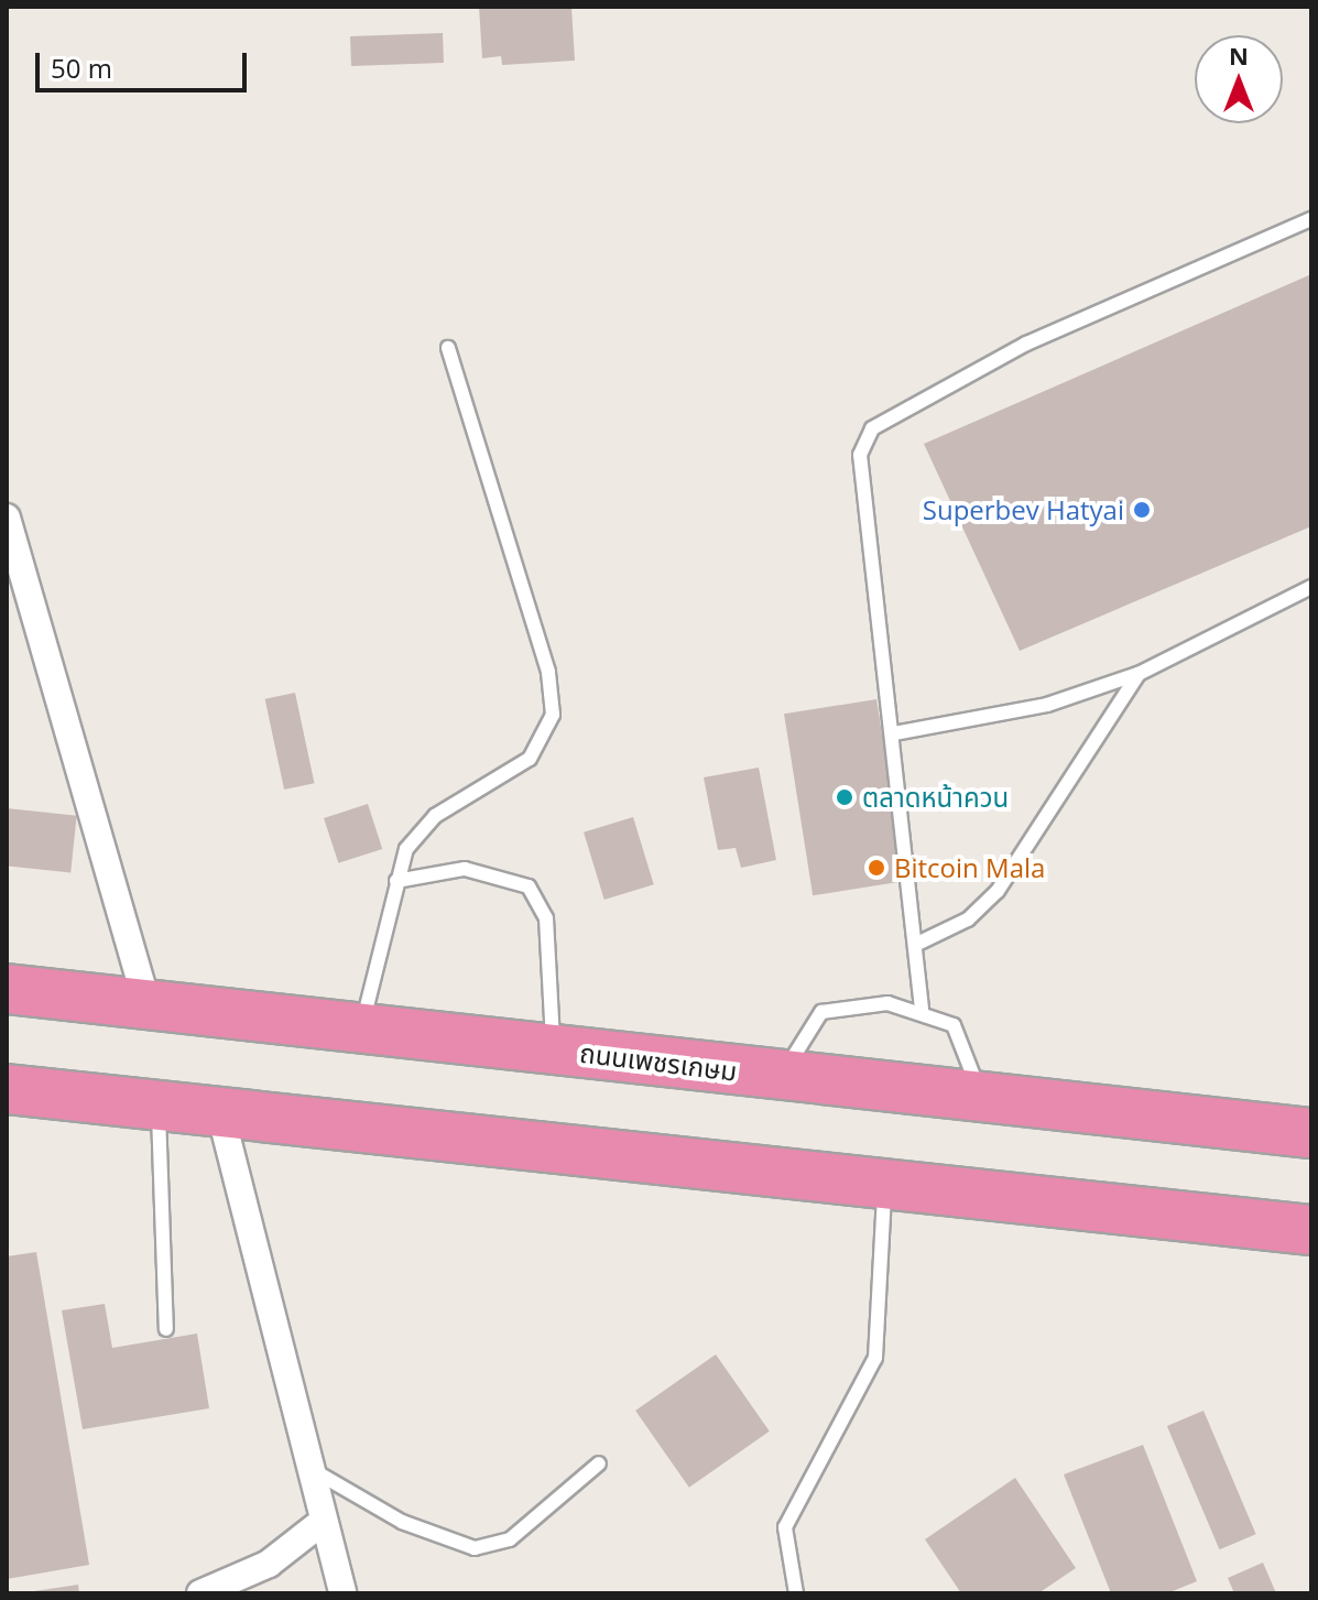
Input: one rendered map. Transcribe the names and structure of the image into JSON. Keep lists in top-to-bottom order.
{
  "streets": {
    "highway": ["ถนนเพชรเกษม"]
  },
  "places": ["Superbev Hatyai", "ตลาดหน้าควน", "Bitcoin Mala"],
  "scale_bar": "50 m",
  "north": "top"
}
